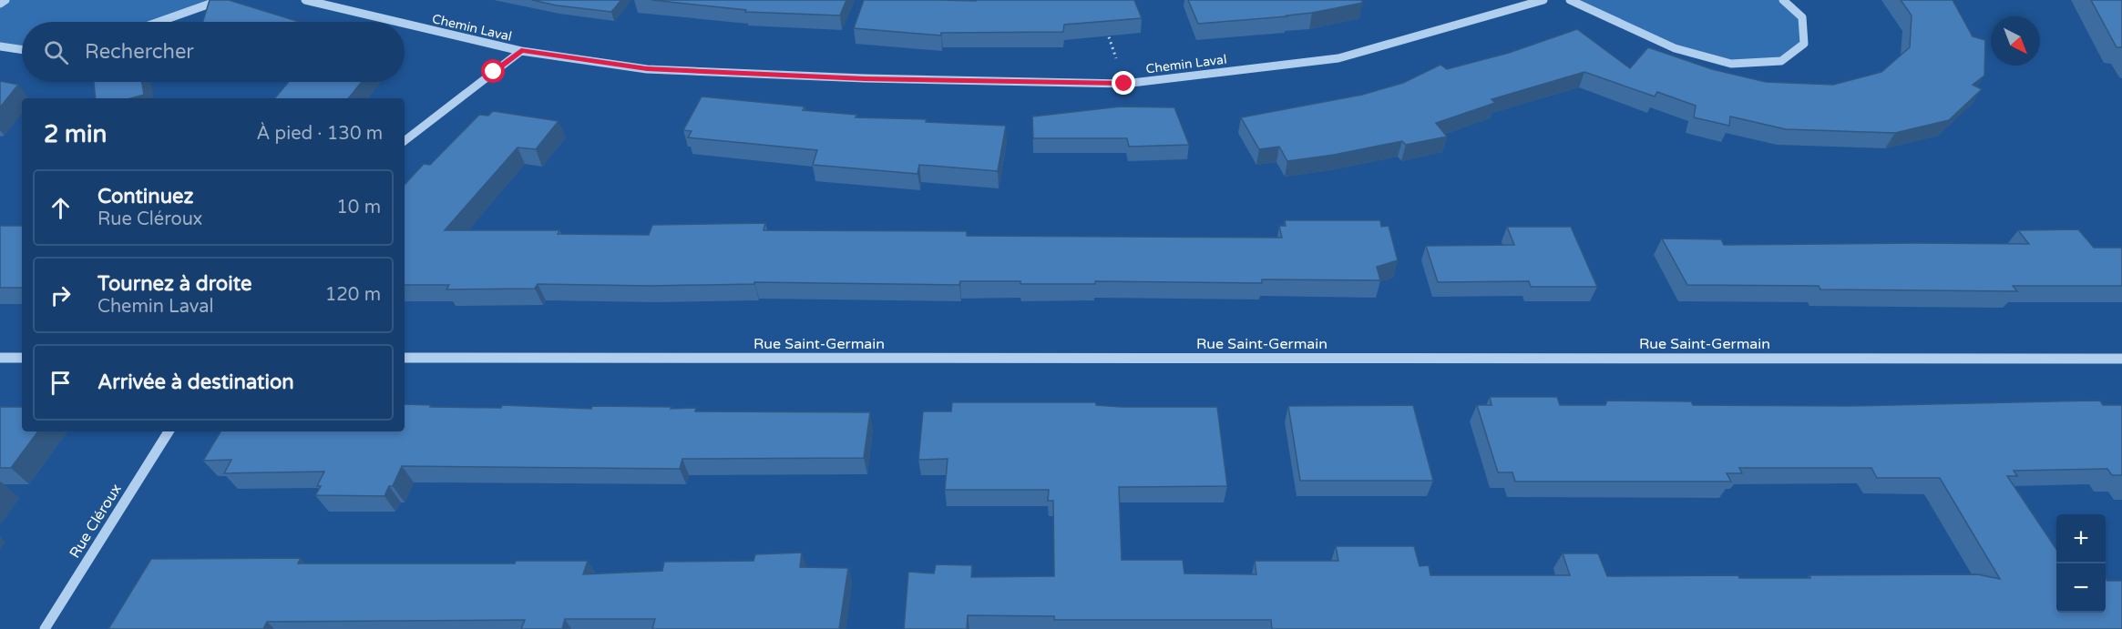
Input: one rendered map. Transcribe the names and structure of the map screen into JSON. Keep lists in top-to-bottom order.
{
  "streets": {
    "street": ["Chemin Laval", "Rue Saint-Germain", "Rue Cléroux"]
  },
  "north": "bottom right",
  "page": {
    "search": "Rechercher",
    "heading": ["2 min", "À pied · 130 m"],
    "list": [
      ["Continuez", "Rue Cléroux", "10 m"],
      ["Tournez à droite", "Chemin Laval", "120 m"],
      "Arrivée à destination"
    ],
    "map_buttons": ["+", "−"]
  }
}
